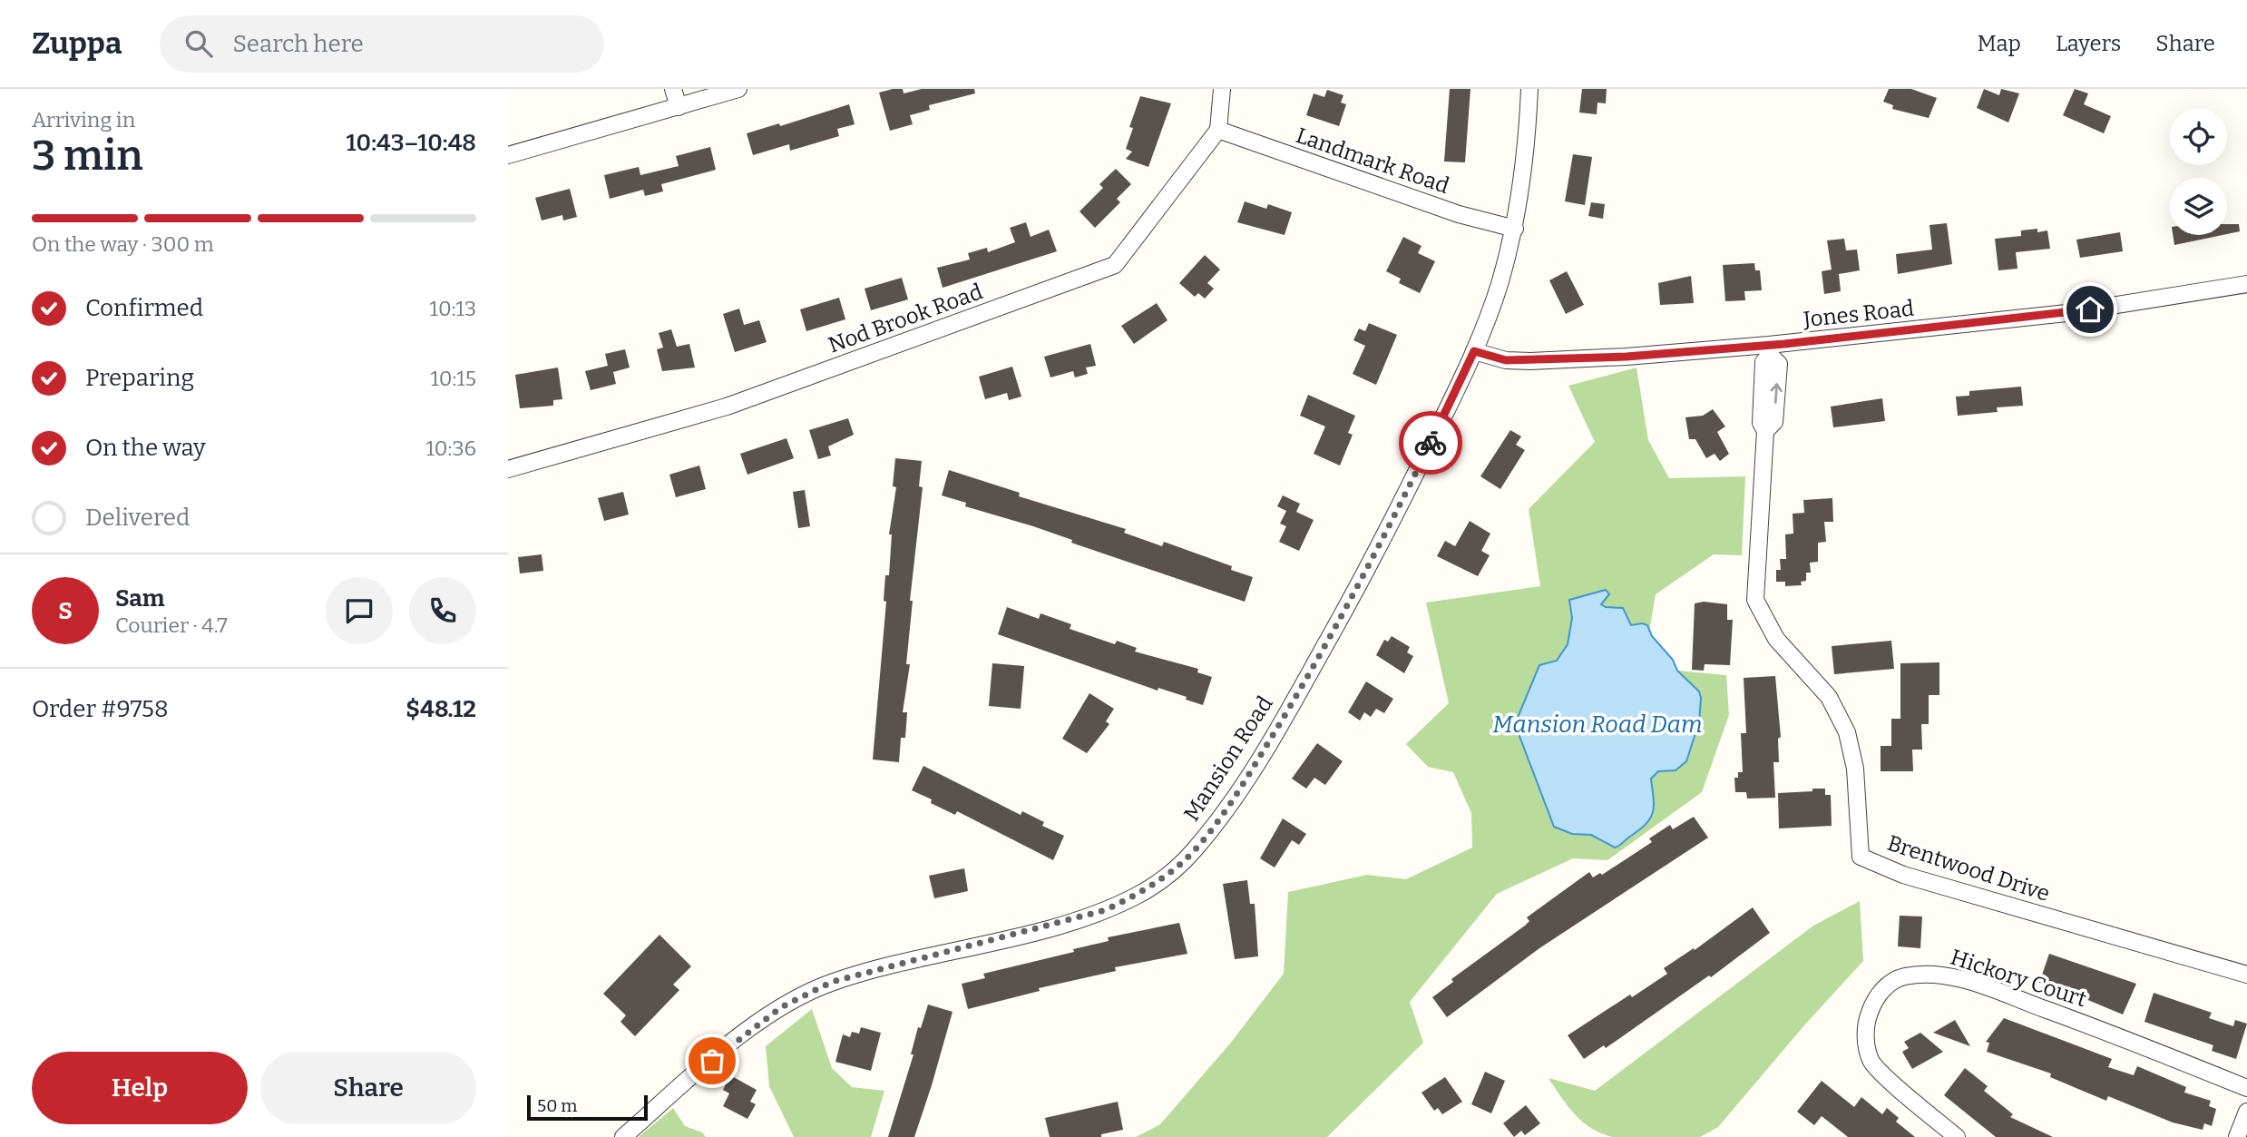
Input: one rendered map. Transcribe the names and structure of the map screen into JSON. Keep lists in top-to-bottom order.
{
  "streets": {
    "street": [
      "Landmark Road",
      "Jones Road",
      "Nod Brook Road",
      "Mansion Road",
      "Brentwood Drive",
      "Hickory Court"
    ]
  },
  "crossings": [
    ["Landmark Road", "Nod Brook Road"],
    ["Landmark Road", "Mansion Road"],
    ["Jones Road", "Mansion Road"],
    ["Jones Road", "Brentwood Drive"]
  ],
  "water": ["Mansion Road Dam"],
  "scale_bar": "50 m",
  "page": {
    "header": "Zuppa",
    "search": "Search here",
    "nav": ["Map", "Layers", "Share"],
    "heading": ["3 min", "Arriving in", "10:43–10:48"],
    "panel": [
      "Sam",
      "Courier · 4.7",
      "Order #9758",
      "$48.12"
    ],
    "bar": "On the way · 300 m",
    "list": [
      ["Confirmed", "10:13"],
      ["Preparing", "10:15"],
      ["On the way", "10:36"],
      "Delivered"
    ],
    "round": "S",
    "buttons": ["Help", "Share"],
    "scale": "50 m"
  }
}
